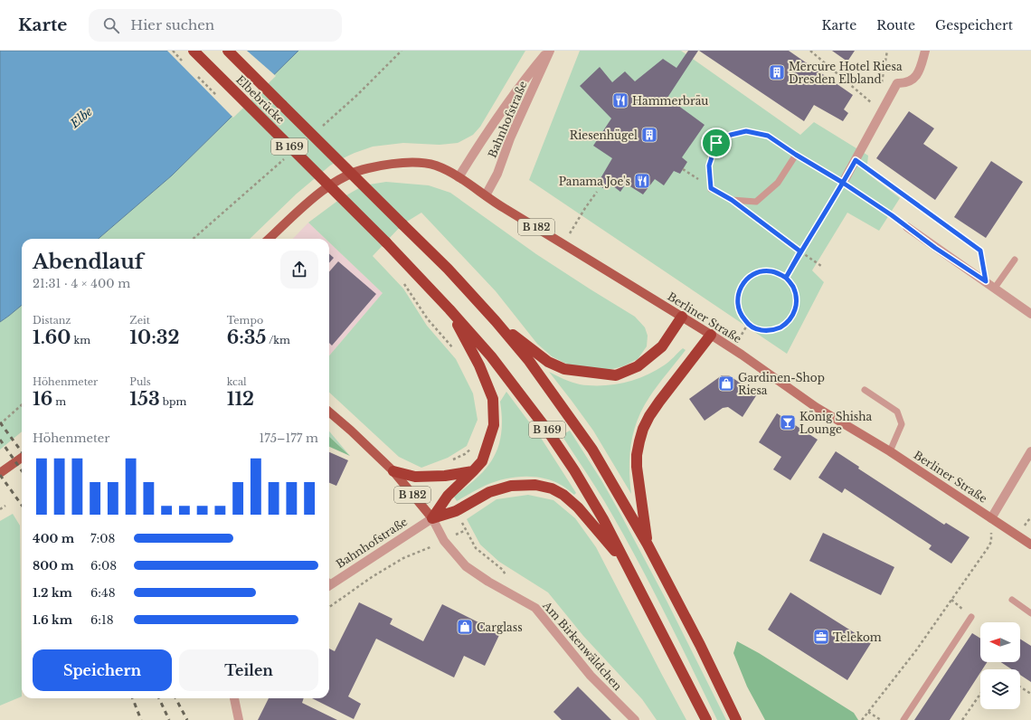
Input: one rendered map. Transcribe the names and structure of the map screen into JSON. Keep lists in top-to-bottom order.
{
  "streets": {
    "highway": ["Elbebrücke", "B 169"],
    "main road": ["B 182", "Berliner Straße"],
    "street": ["Bahnhofstraße", "Am Birkenwäldchen"]
  },
  "crossings": [
    ["Elbebrücke", "B 169"],
    ["Bahnhofstraße", "B 182"],
    ["Bahnhofstraße", "Berliner Straße"],
    ["Bahnhofstraße", "Am Birkenwäldchen"],
    ["B 182", "Am Birkenwäldchen"]
  ],
  "water": ["Elbe"],
  "places": {
    "building": ["Mercure Hotel Riesa Dresden Elbland", "Riesenhügel"],
    "restaurant": ["Hammerbräu", "Panama Joe's"],
    "shop": ["Gardinen-Shop Riesa", "Carglass"],
    "bar": ["König Shisha Lounge"],
    "office": ["Telekom"]
  },
  "north": "left",
  "page": {
    "header": "Karte",
    "search": "Hier suchen",
    "nav": ["Karte", "Route", "Gespeichert"],
    "heading": ["Abendlauf", "21:31 · 4 × 400 m"],
    "stats": [
      ["Distanz", "1.60 km"],
      ["Zeit", "10:32"],
      ["Tempo", "6:35 /km"],
      ["Höhenmeter", "16 m"],
      ["Puls", "153 bpm"],
      ["kcal", "112"]
    ],
    "chart": ["Höhenmeter", "175–177 m"],
    "list": [
      {
        "name": "400 m",
        "note": "7:08"
      },
      {
        "name": "800 m",
        "note": "6:08"
      },
      {
        "name": "1.2 km",
        "note": "6:48"
      },
      {
        "name": "1.6 km",
        "note": "6:18"
      }
    ],
    "buttons": ["Speichern", "Teilen"]
  }
}
